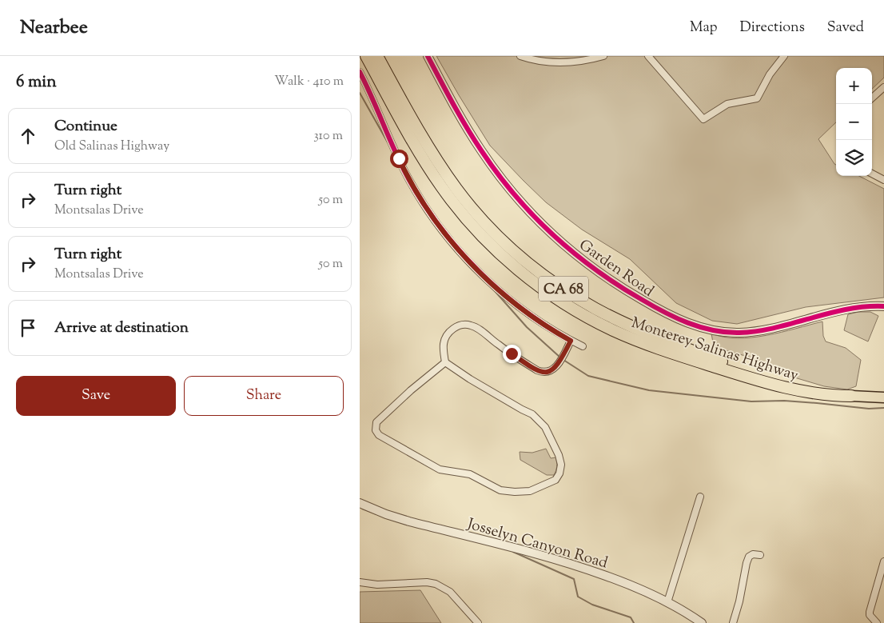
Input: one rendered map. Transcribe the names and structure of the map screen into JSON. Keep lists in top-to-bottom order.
{
  "streets": {
    "highway": ["CA 68", "Monterey Salinas Highway"],
    "street": ["Garden Road", "Josselyn Canyon Road"]
  },
  "crossings": [
    ["CA 68", "Monterey Salinas Highway"]
  ],
  "page": {
    "header": "Nearbee",
    "nav": ["Map", "Directions", "Saved"],
    "heading": ["6 min", "Walk · 410 m"],
    "map_buttons": ["+", "−"],
    "list": [
      ["Continue", "Old Salinas Highway", "310 m"],
      ["Turn right", "Montsalas Drive", "50 m"],
      ["Turn right", "Montsalas Drive", "50 m"],
      "Arrive at destination"
    ],
    "buttons": ["Save", "Share"]
  }
}
